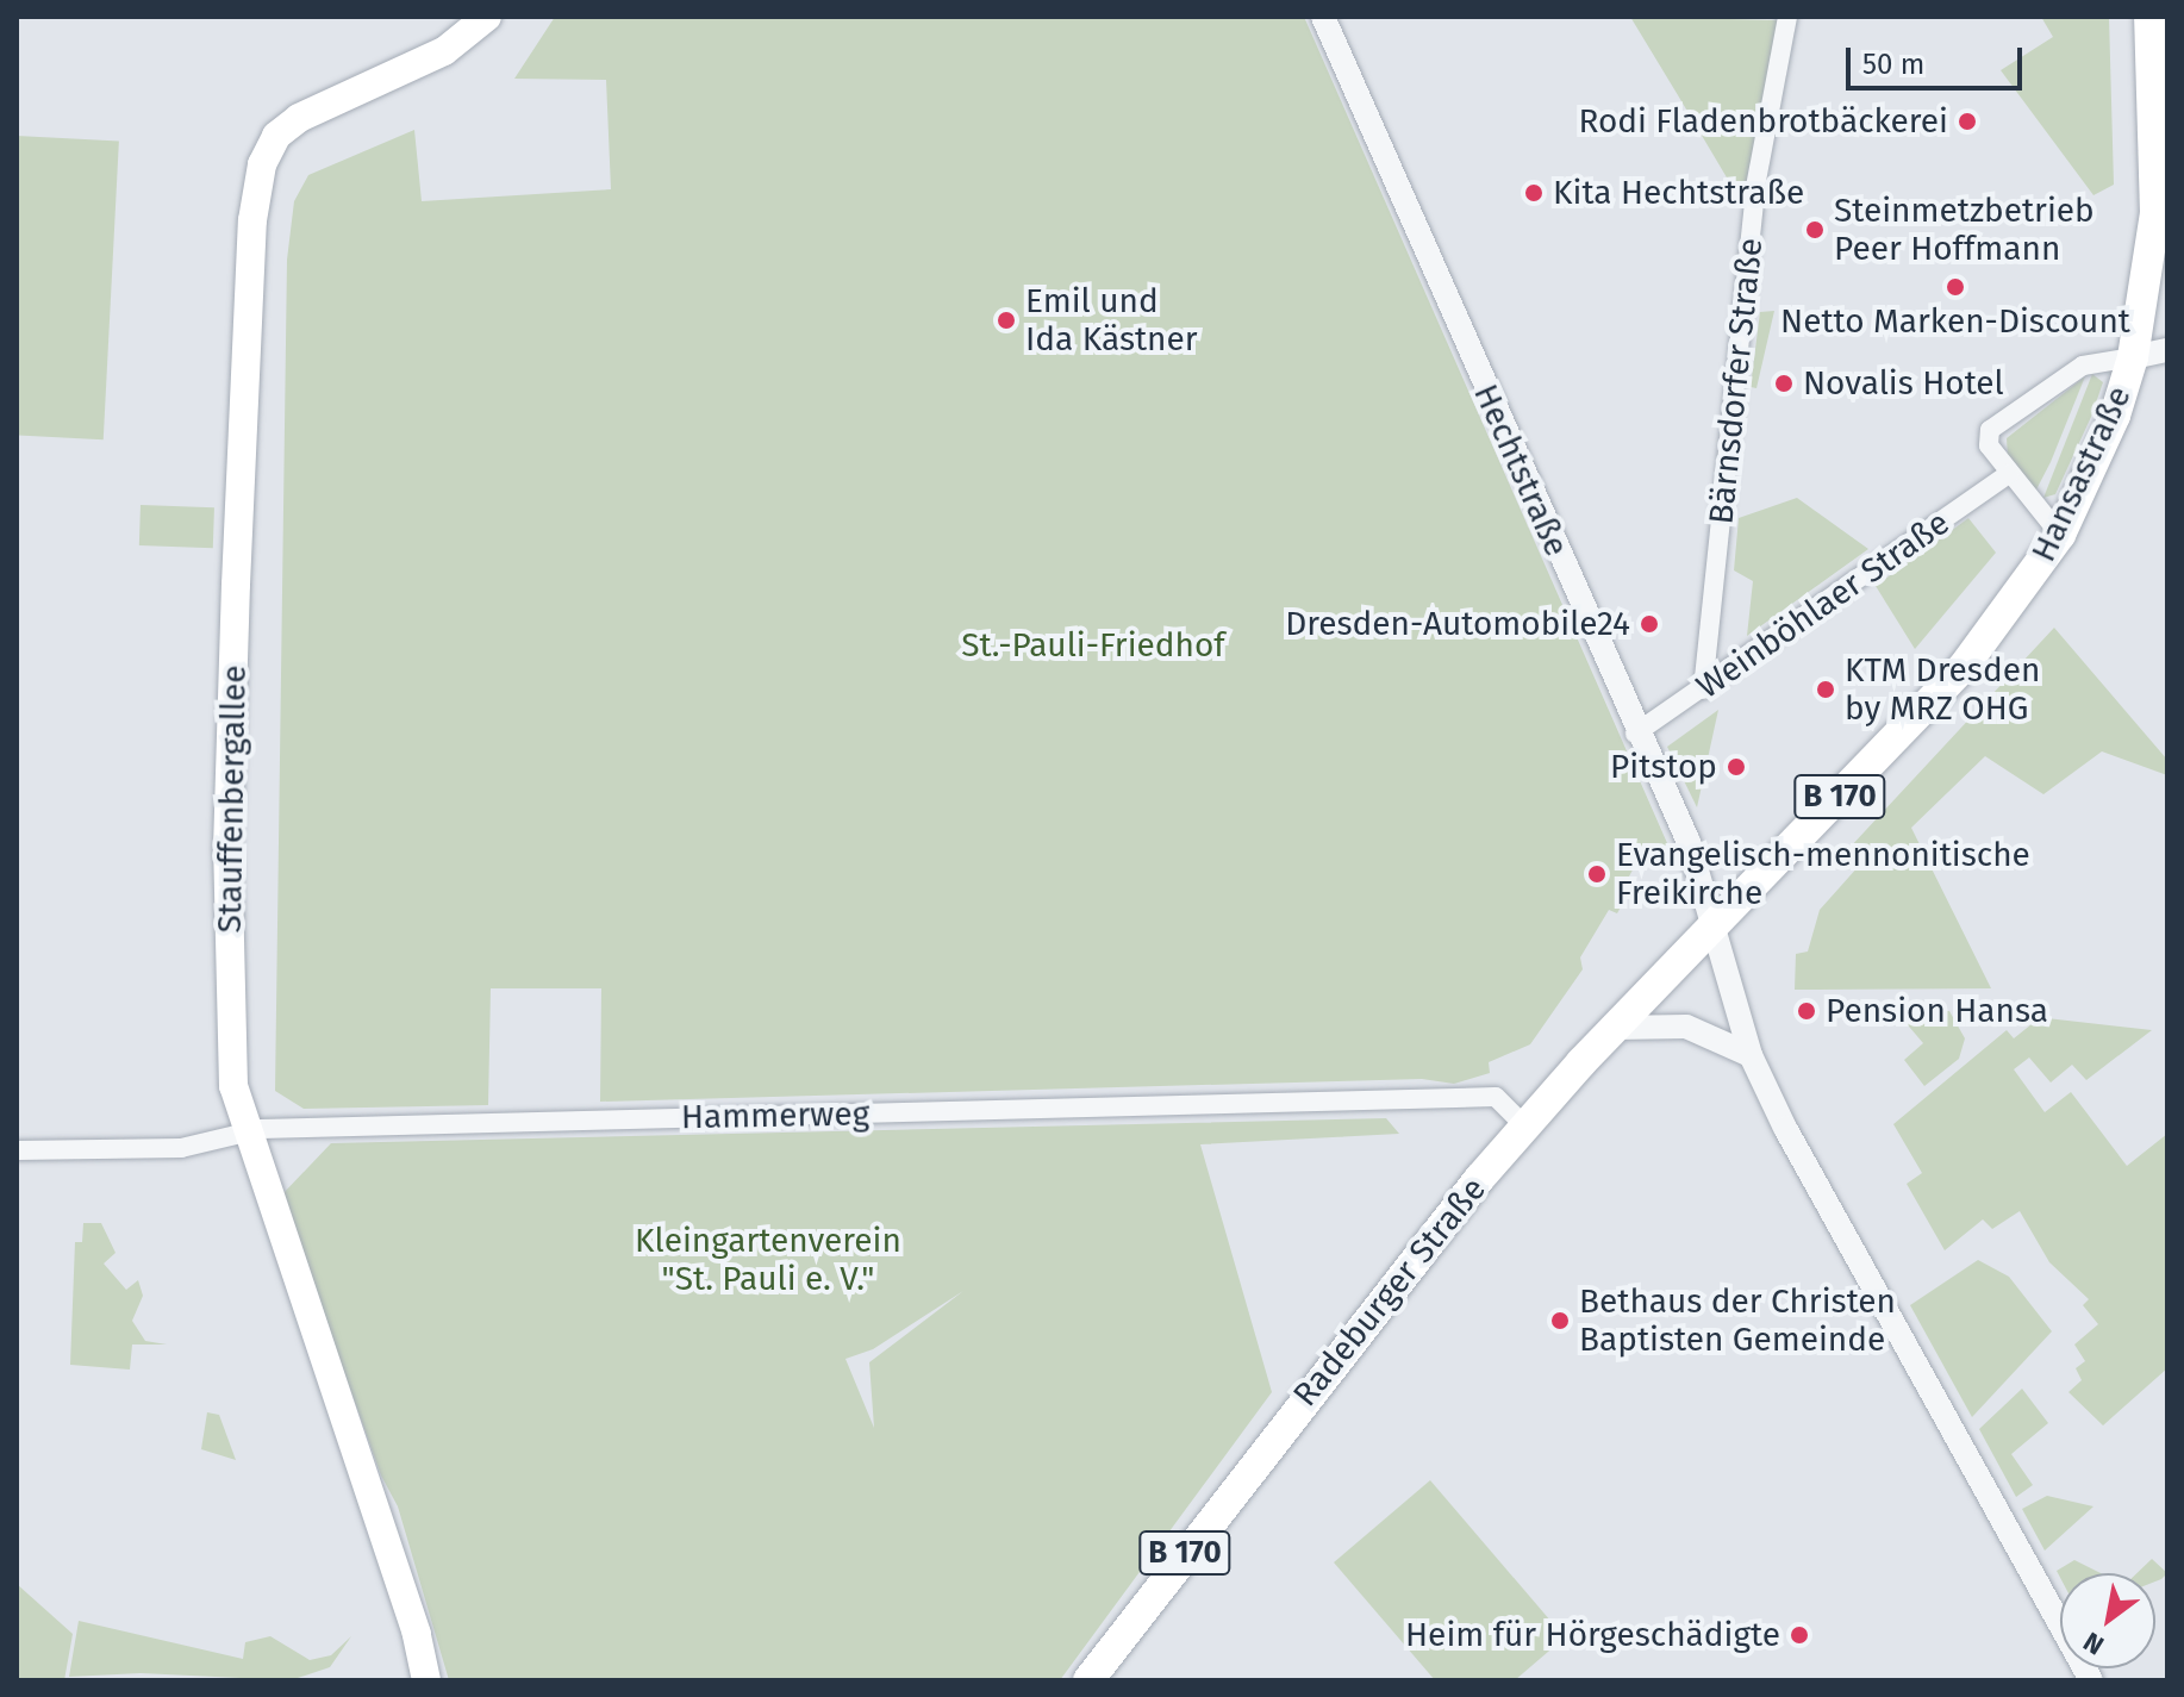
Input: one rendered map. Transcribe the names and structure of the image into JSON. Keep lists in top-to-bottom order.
{
  "streets": {
    "main road": [
      "Hansastraße",
      "B 170",
      "Stauffenbergallee",
      "Radeburger Straße"
    ],
    "street": [
      "Bärnsdorfer Straße",
      "Hechtstraße",
      "Weinböhlaer Straße",
      "Hammerweg"
    ]
  },
  "crossings": [
    ["Bärnsdorfer Straße", "Weinböhlaer Straße"],
    ["Hechtstraße", "Hansastraße"],
    ["Hechtstraße", "Weinböhlaer Straße"],
    ["Hechtstraße", "Radeburger Straße"],
    ["Hansastraße", "Radeburger Straße"],
    ["Stauffenbergallee", "Hammerweg"],
    ["Hammerweg", "Radeburger Straße"]
  ],
  "parks": ["St.-Pauli-Friedhof", "Kleingartenverein \"St. Pauli e. V.\""],
  "places": [
    "Rodi Fladenbrotbäckerei",
    "Kita Hechtstraße",
    "Steinmetzbetrieb Peer Hoffmann",
    "Netto Marken-Discount",
    "Emil und Ida Kästner",
    "Novalis Hotel",
    "Dresden-Automobile24",
    "KTM Dresden by MRZ OHG",
    "Pitstop",
    "Evangelisch-mennonitische Freikirche",
    "Pension Hansa",
    "Bethaus der Christen Baptisten Gemeinde",
    "Heim für Hörgeschädigte"
  ],
  "scale_bar": "50 m",
  "north": "bottom left"
}
